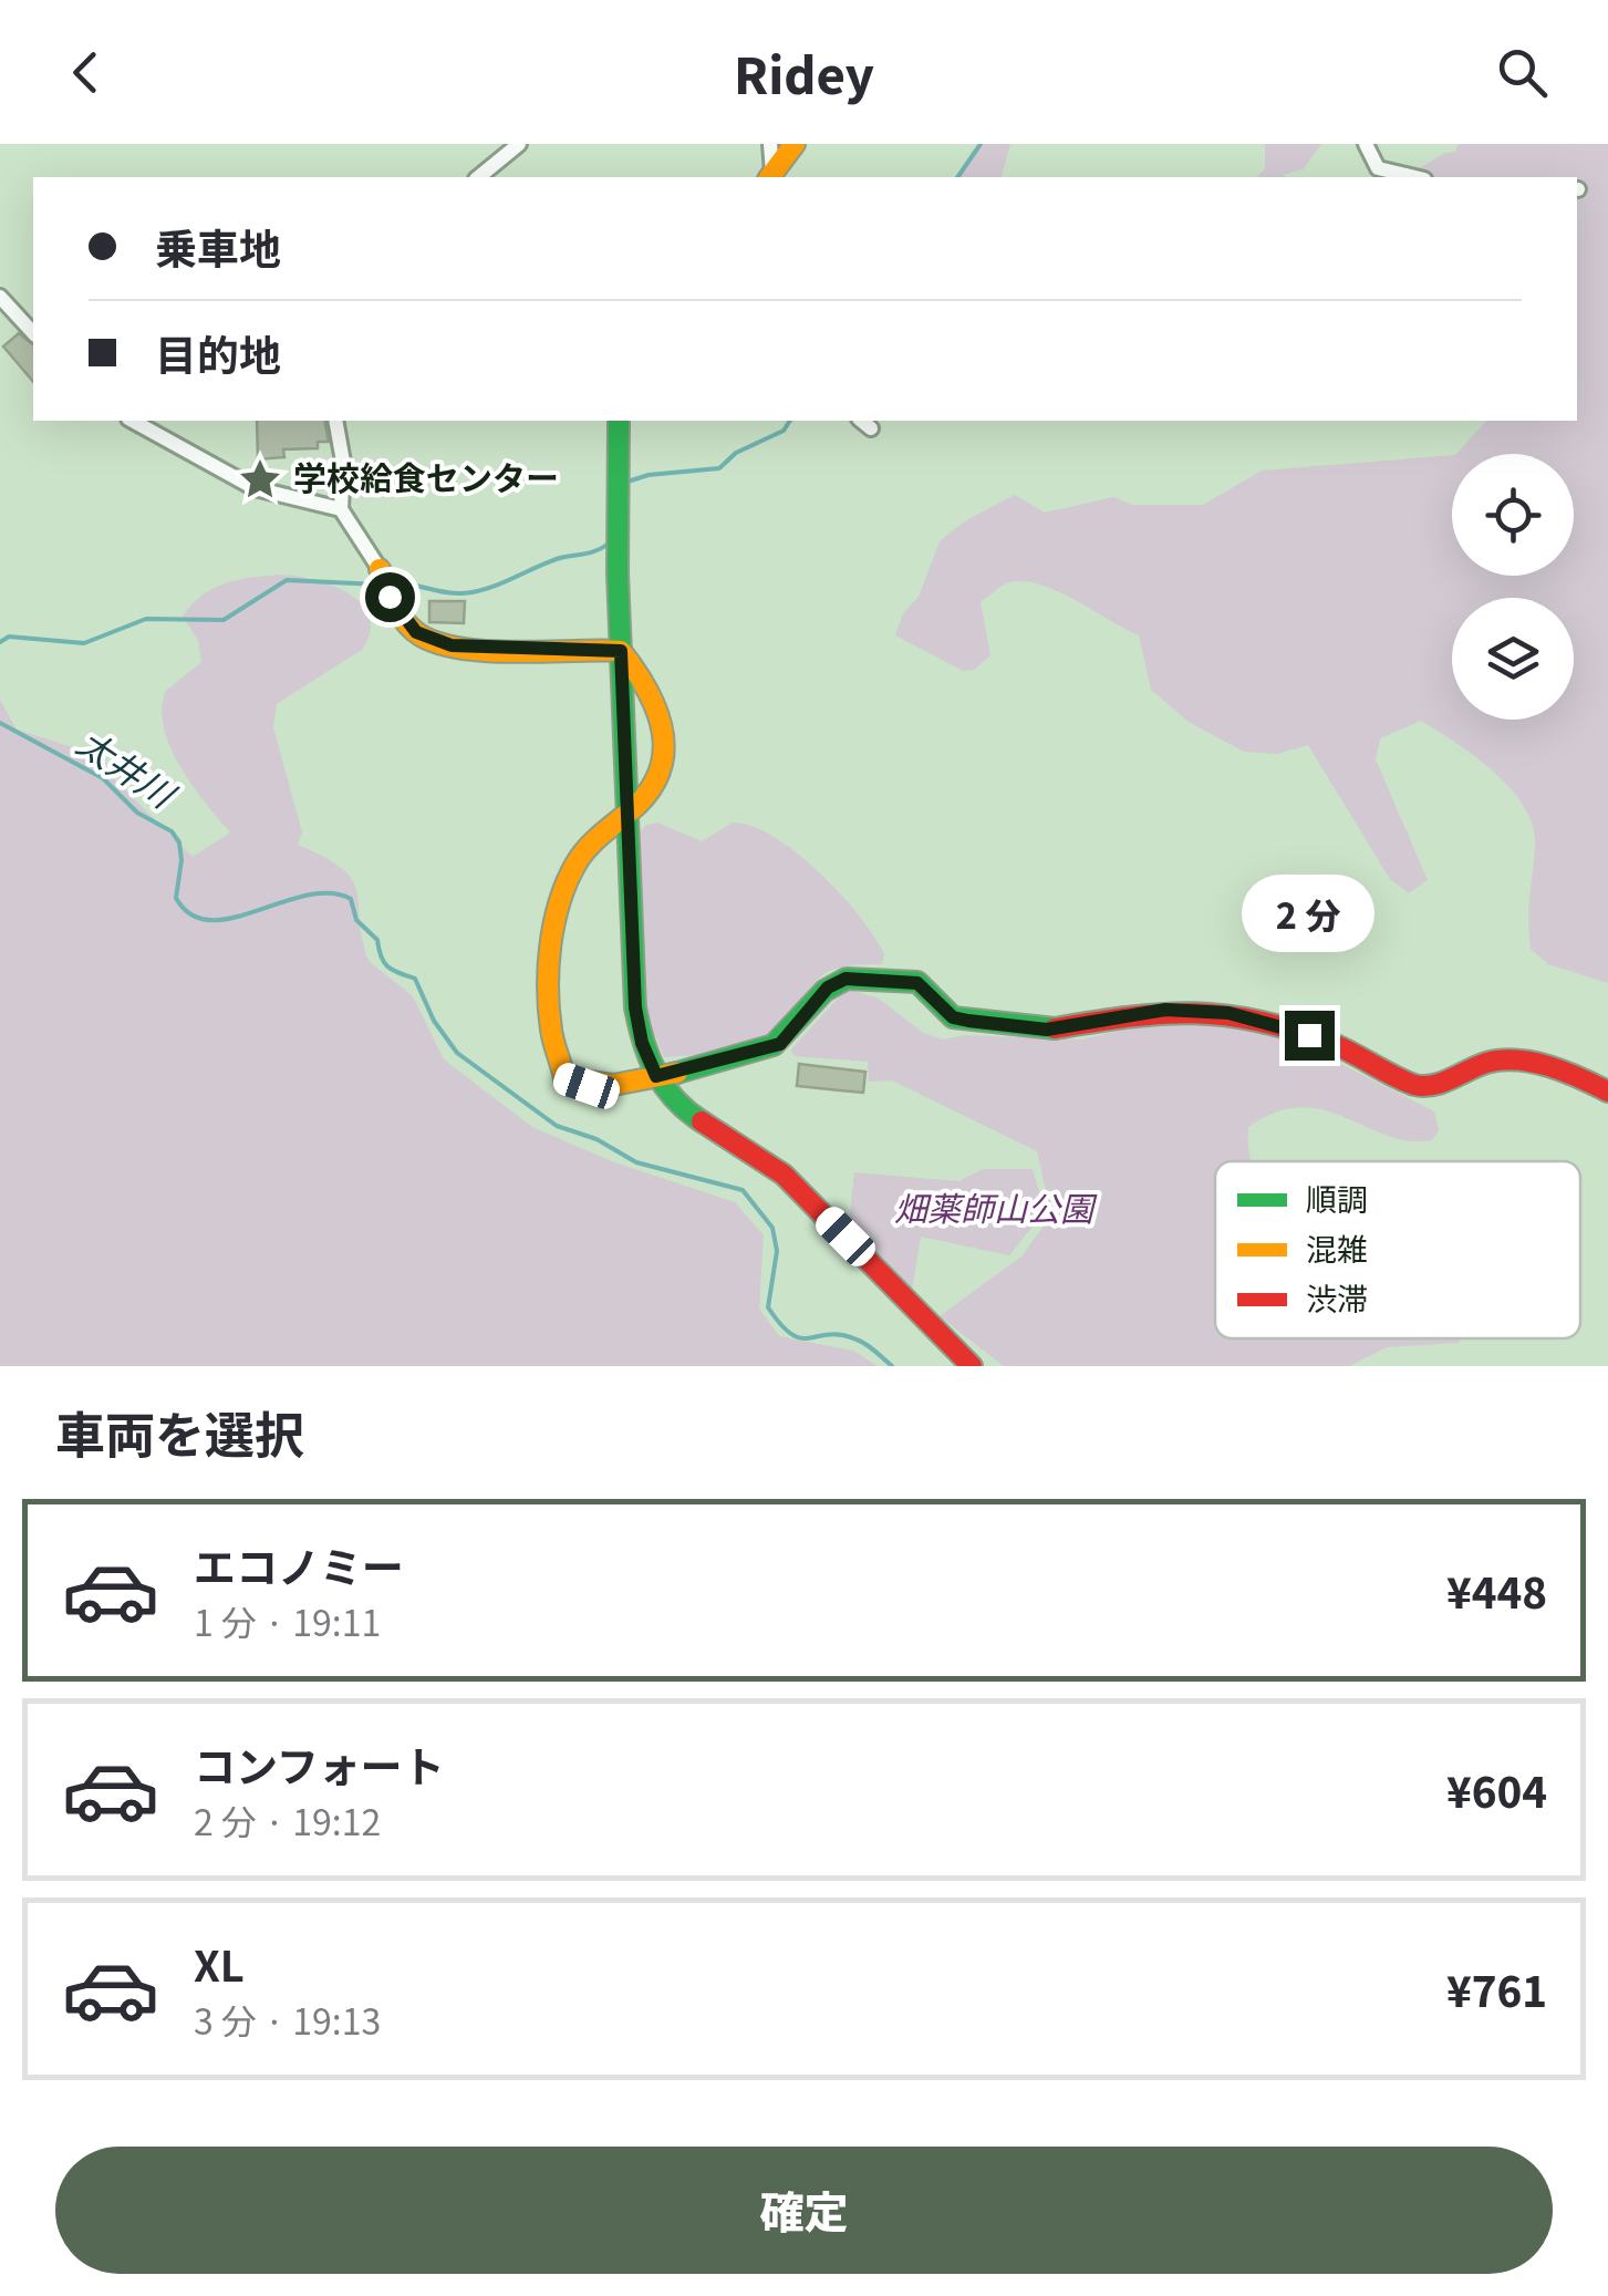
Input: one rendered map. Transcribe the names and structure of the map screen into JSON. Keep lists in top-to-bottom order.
{
  "water": ["太井川"],
  "parks": ["畑薬師山公園"],
  "places": {
    "place": ["学校給食センター"]
  },
  "legend": ["順調", "混雑", "渋滞"],
  "page": {
    "header": "Ridey",
    "banner": ["乗車地", "目的地"],
    "bubble": "2 分",
    "heading": "車両を選択",
    "list": [
      {
        "name": "エコノミー",
        "note": "1 分 · 19:11",
        "value": "¥448"
      },
      {
        "name": "コンフォート",
        "note": "2 分 · 19:12",
        "value": "¥604"
      },
      {
        "name": "XL",
        "note": "3 分 · 19:13",
        "value": "¥761"
      }
    ],
    "buttons": "確定"
  }
}
